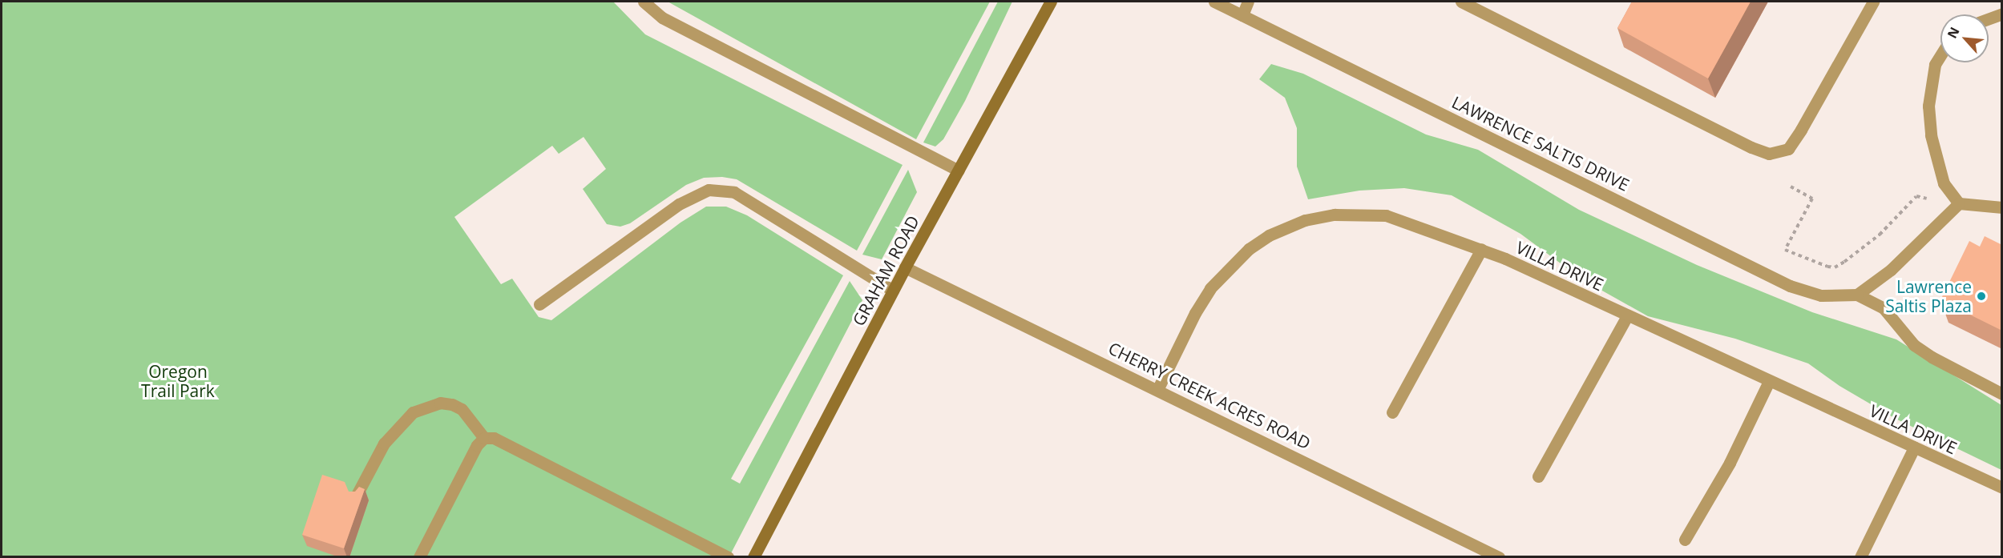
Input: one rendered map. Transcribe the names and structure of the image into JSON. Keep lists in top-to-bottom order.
{
  "streets": {
    "main road": ["GRAHAM ROAD"],
    "street": ["LAWRENCE SALTIS DRIVE", "VILLA DRIVE", "CHERRY CREEK ACRES ROAD"]
  },
  "crossings": [
    ["VILLA DRIVE", "CHERRY CREEK ACRES ROAD"],
    ["GRAHAM ROAD", "CHERRY CREEK ACRES ROAD"]
  ],
  "parks": ["Oregon Trail Park"],
  "places": ["Lawrence Saltis Plaza"],
  "north": "top left"
}
